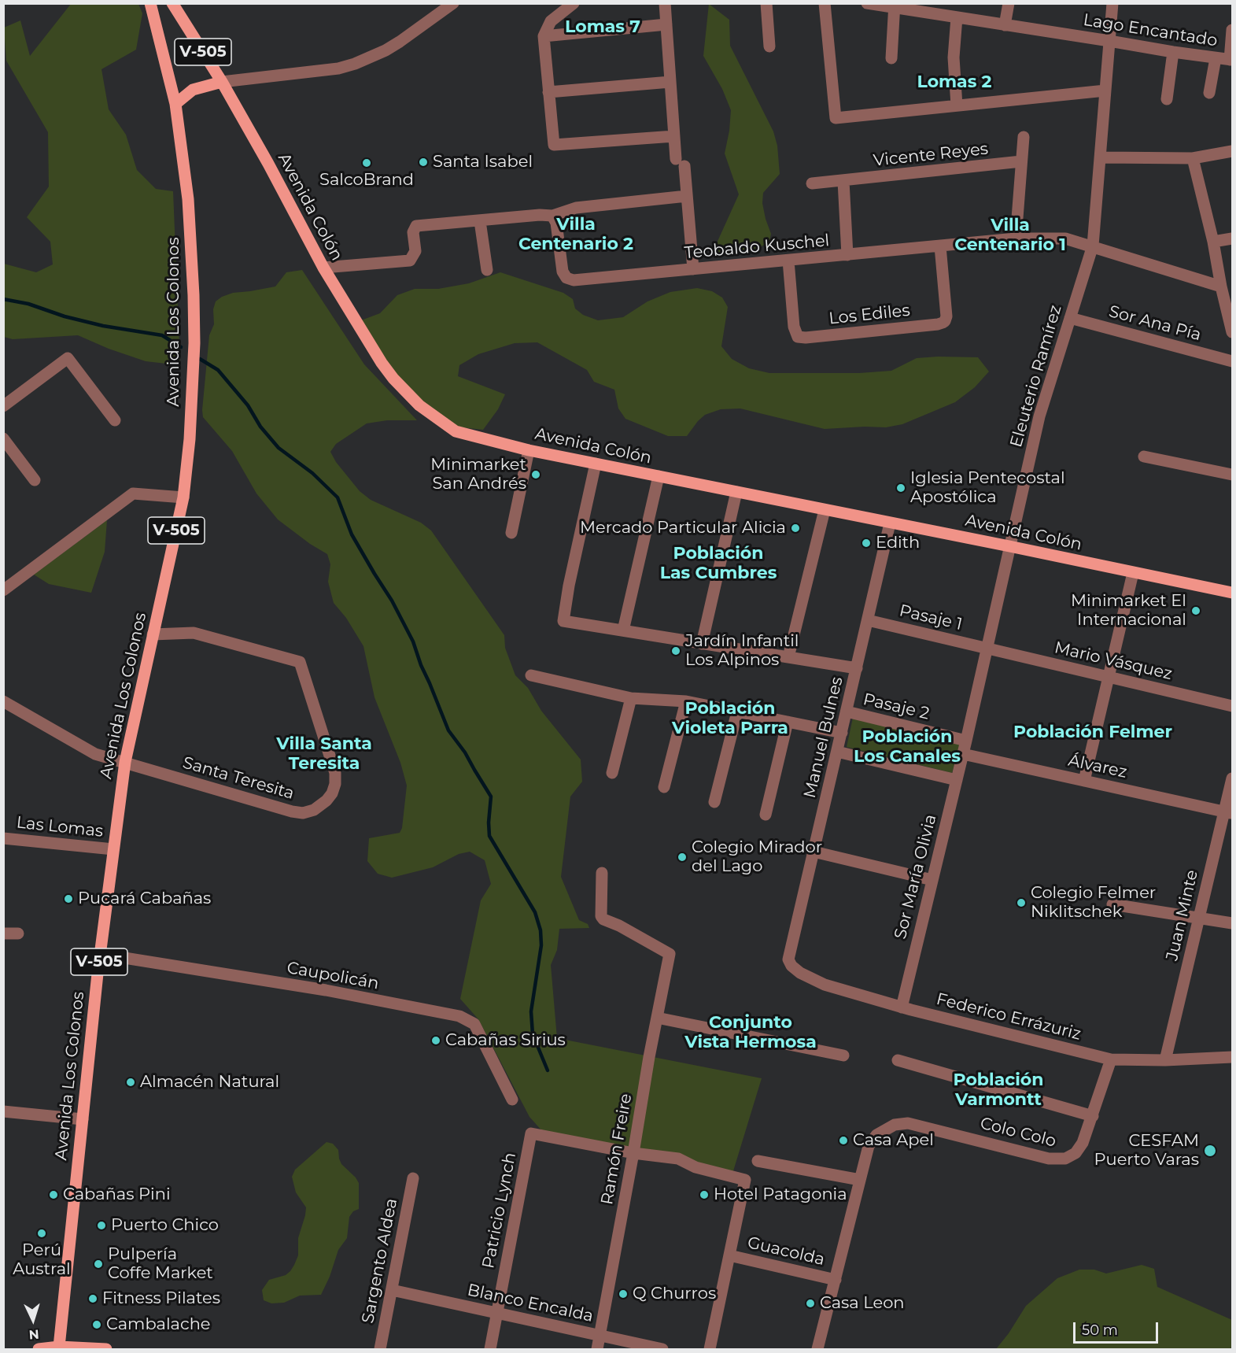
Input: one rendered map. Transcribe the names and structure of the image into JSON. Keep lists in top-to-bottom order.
{
  "streets": {
    "main road": ["V-505", "Avenida Colón", "Avenida Los Colonos"],
    "street": [
      "Lago Encantado",
      "Vicente Reyes",
      "Teobaldo Kuschel",
      "Los Ediles",
      "Sor Ana Pía",
      "Eleuterio Ramírez",
      "Pasaje 1",
      "Mario Vásquez",
      "Pasaje 2",
      "Manuel Bulnes",
      "Álvarez",
      "Santa Teresita",
      "Las Lomas",
      "Sor María Olivia",
      "Juan Minte",
      "Caupolicán",
      "Federico Errázuriz",
      "Colo Colo",
      "Ramón Freire",
      "Patricio Lynch",
      "Guacolda",
      "Sargento Aldea",
      "Blanco Encalda"
    ]
  },
  "crossings": [
    ["Lago Encantado", "Eleuterio Ramírez"],
    ["V-505", "Avenida Colón"],
    ["V-505", "Avenida Los Colonos"],
    ["Avenida Colón", "Eleuterio Ramírez"],
    ["Avenida Colón", "Manuel Bulnes"],
    ["Teobaldo Kuschel", "Los Ediles"],
    ["Teobaldo Kuschel", "Eleuterio Ramírez"],
    ["Avenida Los Colonos", "Santa Teresita"],
    ["Avenida Los Colonos", "Las Lomas"],
    ["Avenida Los Colonos", "Caupolicán"],
    ["Sor Ana Pía", "Eleuterio Ramírez"],
    ["Eleuterio Ramírez", "Pasaje 1"],
    ["Eleuterio Ramírez", "Mario Vásquez"],
    ["Eleuterio Ramírez", "Pasaje 2"],
    ["Eleuterio Ramírez", "Álvarez"],
    ["Eleuterio Ramírez", "Sor María Olivia"],
    ["Pasaje 1", "Mario Vásquez"],
    ["Pasaje 1", "Manuel Bulnes"],
    ["Pasaje 2", "Manuel Bulnes"],
    ["Manuel Bulnes", "Federico Errázuriz"],
    ["Álvarez", "Sor María Olivia"],
    ["Álvarez", "Juan Minte"],
    ["Sor María Olivia", "Federico Errázuriz"],
    ["Juan Minte", "Federico Errázuriz"],
    ["Federico Errázuriz", "Colo Colo"],
    ["Ramón Freire", "Patricio Lynch"],
    ["Ramón Freire", "Blanco Encalda"],
    ["Patricio Lynch", "Blanco Encalda"],
    ["Sargento Aldea", "Blanco Encalda"]
  ],
  "districts": [
    "Lomas 7",
    "Lomas 2",
    "Villa Centenario 2",
    "Villa Centenario 1",
    "Población Las Cumbres",
    "Población Violeta Parra",
    "Población Felmer",
    "Población Los Canales",
    "Villa Santa Teresita",
    "Conjunto Vista Hermosa",
    "Población Varmontt"
  ],
  "places": [
    "Santa Isabel",
    "SalcoBrand",
    "Minimarket San Andrés",
    "Iglesia Pentecostal Apostólica",
    "Mercado Particular Alicia",
    "Edith",
    "Minimarket El Internacional",
    "Jardín Infantil Los Alpinos",
    "Colegio Mirador del Lago",
    "Pucará Cabañas",
    "Colegio Felmer Niklitschek",
    "Cabañas Sirius",
    "Almacén Natural",
    "Casa Apel",
    "CESFAM Puerto Varas",
    "Cabañas Pini",
    "Hotel Patagonia",
    "Puerto Chico",
    "Perú Austral",
    "Pulpería Coffe Market",
    "Q Churros",
    "Fitness Pilates",
    "Casa Leon",
    "Cambalache"
  ],
  "scale_bar": "50 m",
  "north": "bottom"
}
